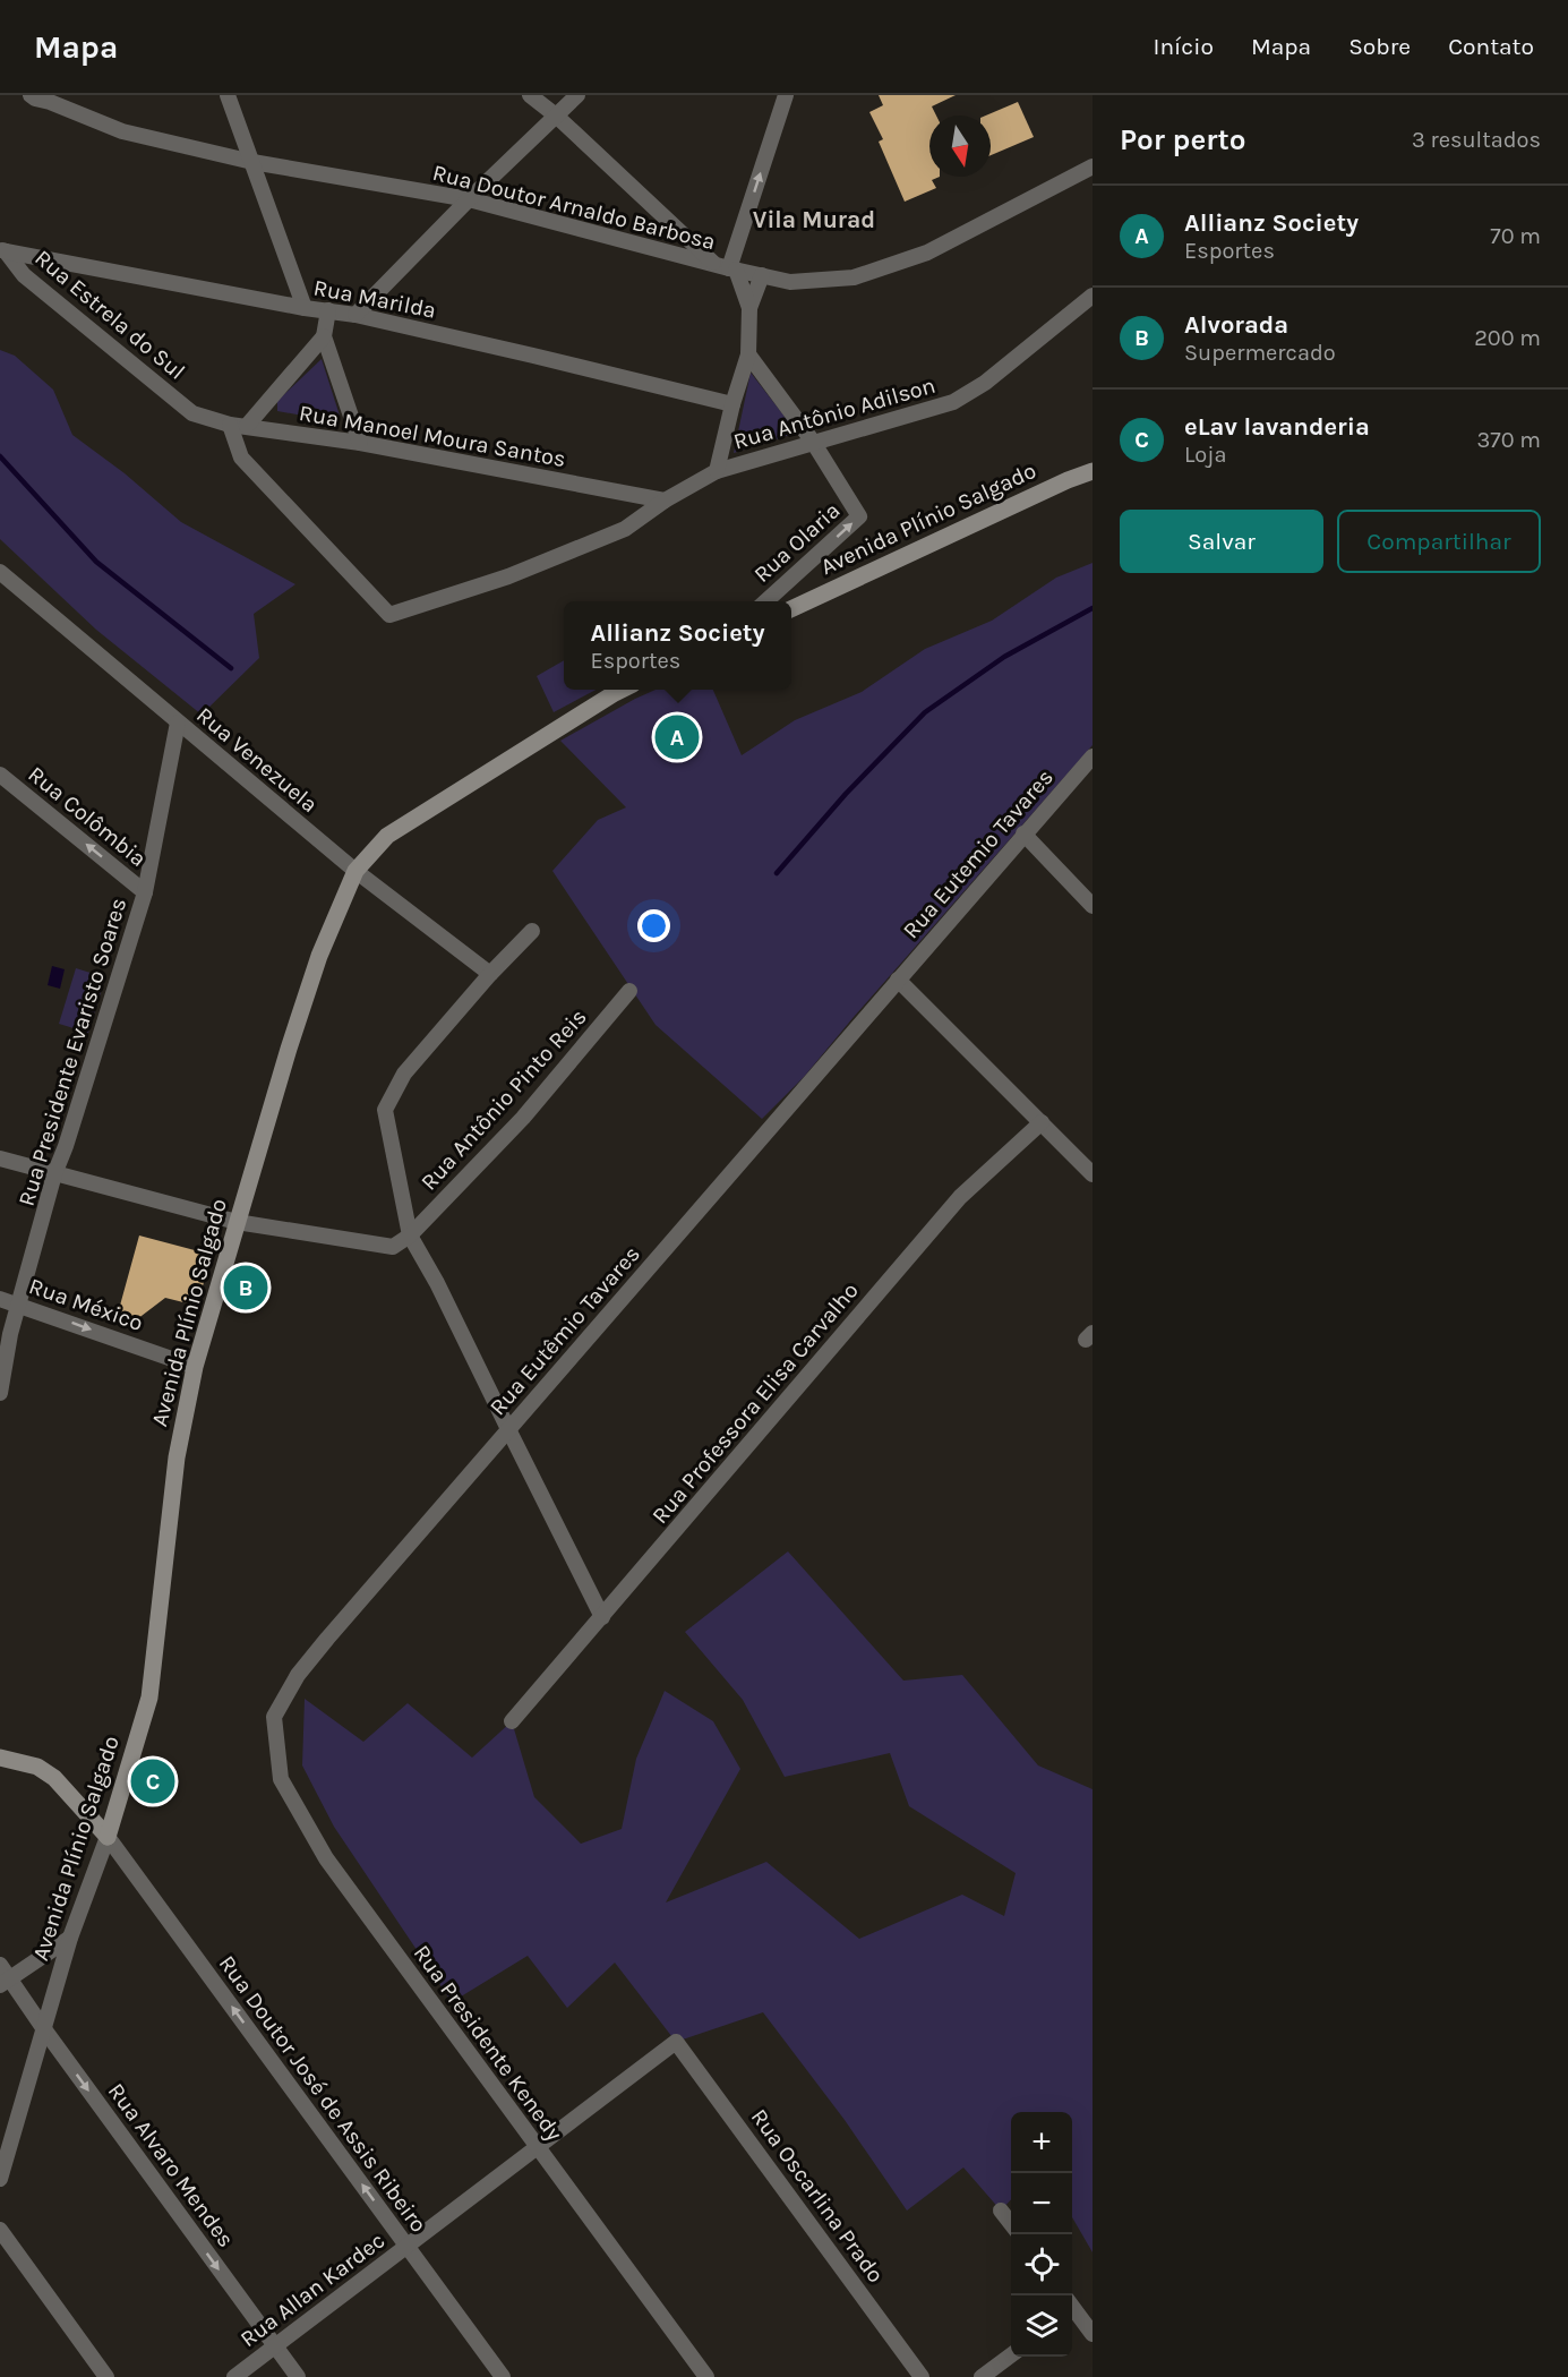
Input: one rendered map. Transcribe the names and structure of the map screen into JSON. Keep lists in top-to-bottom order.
{
  "streets": {
    "street": [
      "Rua Doutor Arnaldo Barbosa",
      "Rua Marilda",
      "Rua Estrela do Sul",
      "Rua Antônio Adilson",
      "Rua Manoel Moura Santos",
      "Avenida Plínio Salgado",
      "Rua Olaria",
      "Rua Venezuela",
      "Rua Colômbia",
      "Rua Eutemio Tavares",
      "Rua Presidente Evaristo Soares",
      "Rua Antônio Pinto Reis",
      "Rua México",
      "Rua Eutêmio Tavares",
      "Rua Professora Elisa Carvalho",
      "Rua Presidente Kenedy",
      "Rua Doutor José de Assis Ribeiro",
      "Rua Alvaro Mendes",
      "Rua Oscarlina Prado",
      "Rua Allan Kardec"
    ]
  },
  "crossings": [
    ["Rua Marilda", "Rua Estrela do Sul"],
    ["Rua Estrela do Sul", "Rua Manoel Moura Santos"],
    ["Rua Antônio Adilson", "Rua Manoel Moura Santos"],
    ["Rua Antônio Adilson", "Rua Olaria"],
    ["Avenida Plínio Salgado", "Rua Venezuela"],
    ["Avenida Plínio Salgado", "Rua México"],
    ["Avenida Plínio Salgado", "Rua Doutor José de Assis Ribeiro"],
    ["Avenida Plínio Salgado", "Rua Alvaro Mendes"],
    ["Rua Venezuela", "Rua Presidente Evaristo Soares"],
    ["Rua Colômbia", "Rua Presidente Evaristo Soares"],
    ["Rua Eutemio Tavares", "Rua Eutêmio Tavares"],
    ["Rua Presidente Evaristo Soares", "Rua México"],
    ["Rua Eutêmio Tavares", "Rua Presidente Kenedy"],
    ["Rua Presidente Kenedy", "Rua Allan Kardec"],
    ["Rua Doutor José de Assis Ribeiro", "Rua Allan Kardec"],
    ["Rua Alvaro Mendes", "Rua Allan Kardec"],
    ["Rua Oscarlina Prado", "Rua Allan Kardec"]
  ],
  "one_way": [
    "Rua Colômbia",
    "Rua México",
    "Rua Doutor José de Assis Ribeiro",
    "Rua Alvaro Mendes"
  ],
  "districts": ["Vila Murad"],
  "north": "bottom",
  "page": {
    "header": "Mapa",
    "nav": [
      "Início",
      "Mapa",
      "Sobre",
      "Contato"
    ],
    "heading": ["Por perto", "3 resultados"],
    "list": [
      {
        "mark": "A",
        "name": "Allianz Society",
        "note": "Esportes",
        "value": "70 m"
      },
      {
        "mark": "B",
        "name": "Alvorada",
        "note": "Supermercado",
        "value": "200 m"
      },
      {
        "mark": "C",
        "name": "eLav lavanderia",
        "note": "Loja",
        "value": "370 m"
      }
    ],
    "buttons": ["Salvar", "Compartilhar"],
    "popup": ["Allianz Society", "Esportes"],
    "pins": ["A", "B", "C"],
    "map_buttons": ["+", "−"]
  }
}
